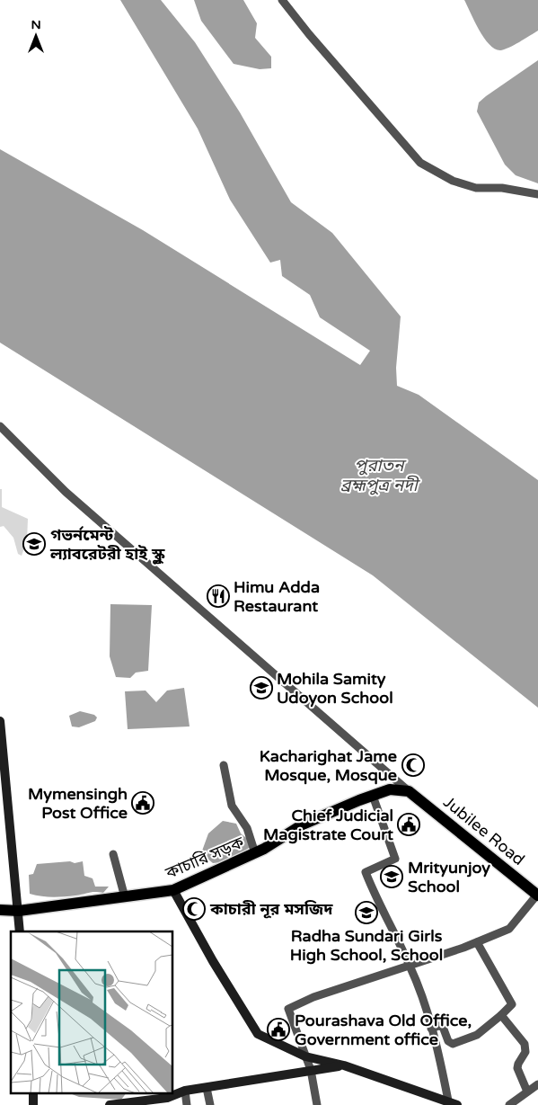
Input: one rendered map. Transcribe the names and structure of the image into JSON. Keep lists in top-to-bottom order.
{
  "streets": {
    "main road": ["Jubilee Road", "কাচারি সড়ক"]
  },
  "crossings": [
    ["Jubilee Road", "কাচারি সড়ক"]
  ],
  "water": ["পুরাতন ব্রহ্মপুত্র নদী"],
  "places": {
    "school or university": [
      "গভর্নমেন্ট ল্যাবরেটরী হাই স্কুল",
      "Mohila Samity Udoyon School",
      "Mrityunjoy School",
      "Radha Sundari Girls High School, School"
    ],
    "restaurant": ["Himu Adda Restaurant"],
    "mosque": ["Kacharighat Jame Mosque, Mosque", "কাচারী নূর মসজিদ"],
    "public building": ["Mymensingh Post Office", "Chief Judicial Magistrate Court", "Pourashava Old Office, Government office"]
  },
  "north": "top"
}
